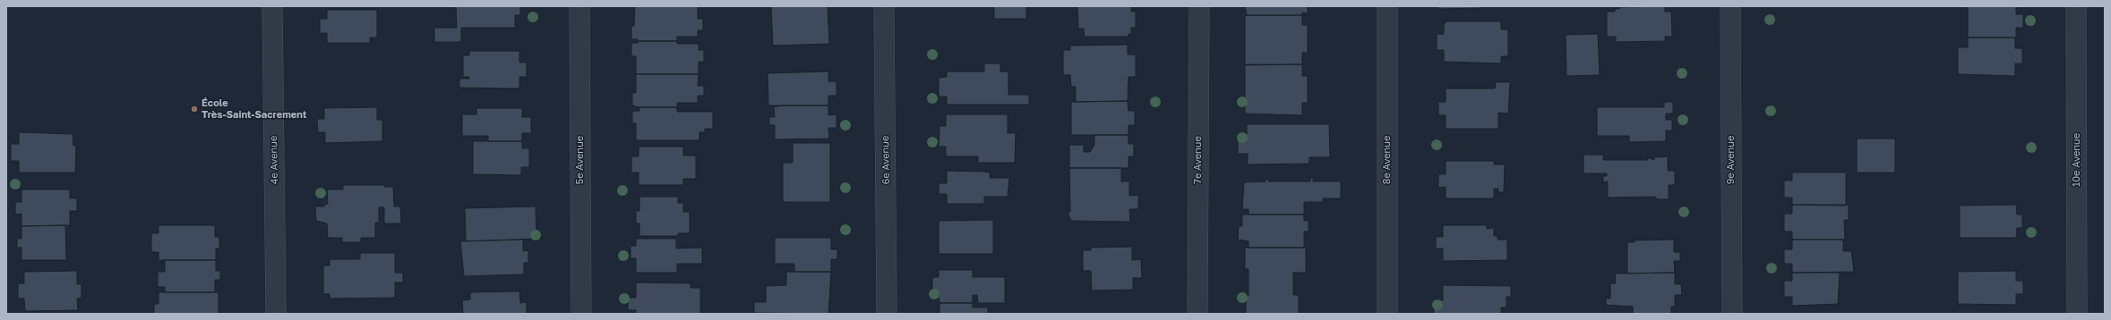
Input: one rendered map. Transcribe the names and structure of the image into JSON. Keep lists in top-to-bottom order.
{
  "streets": {
    "street": [
      "4e Avenue",
      "5e Avenue",
      "6e Avenue",
      "7e Avenue",
      "8e Avenue",
      "9e Avenue",
      "10e Avenue"
    ]
  },
  "places": ["École Très-Saint-Sacrement"]
}
